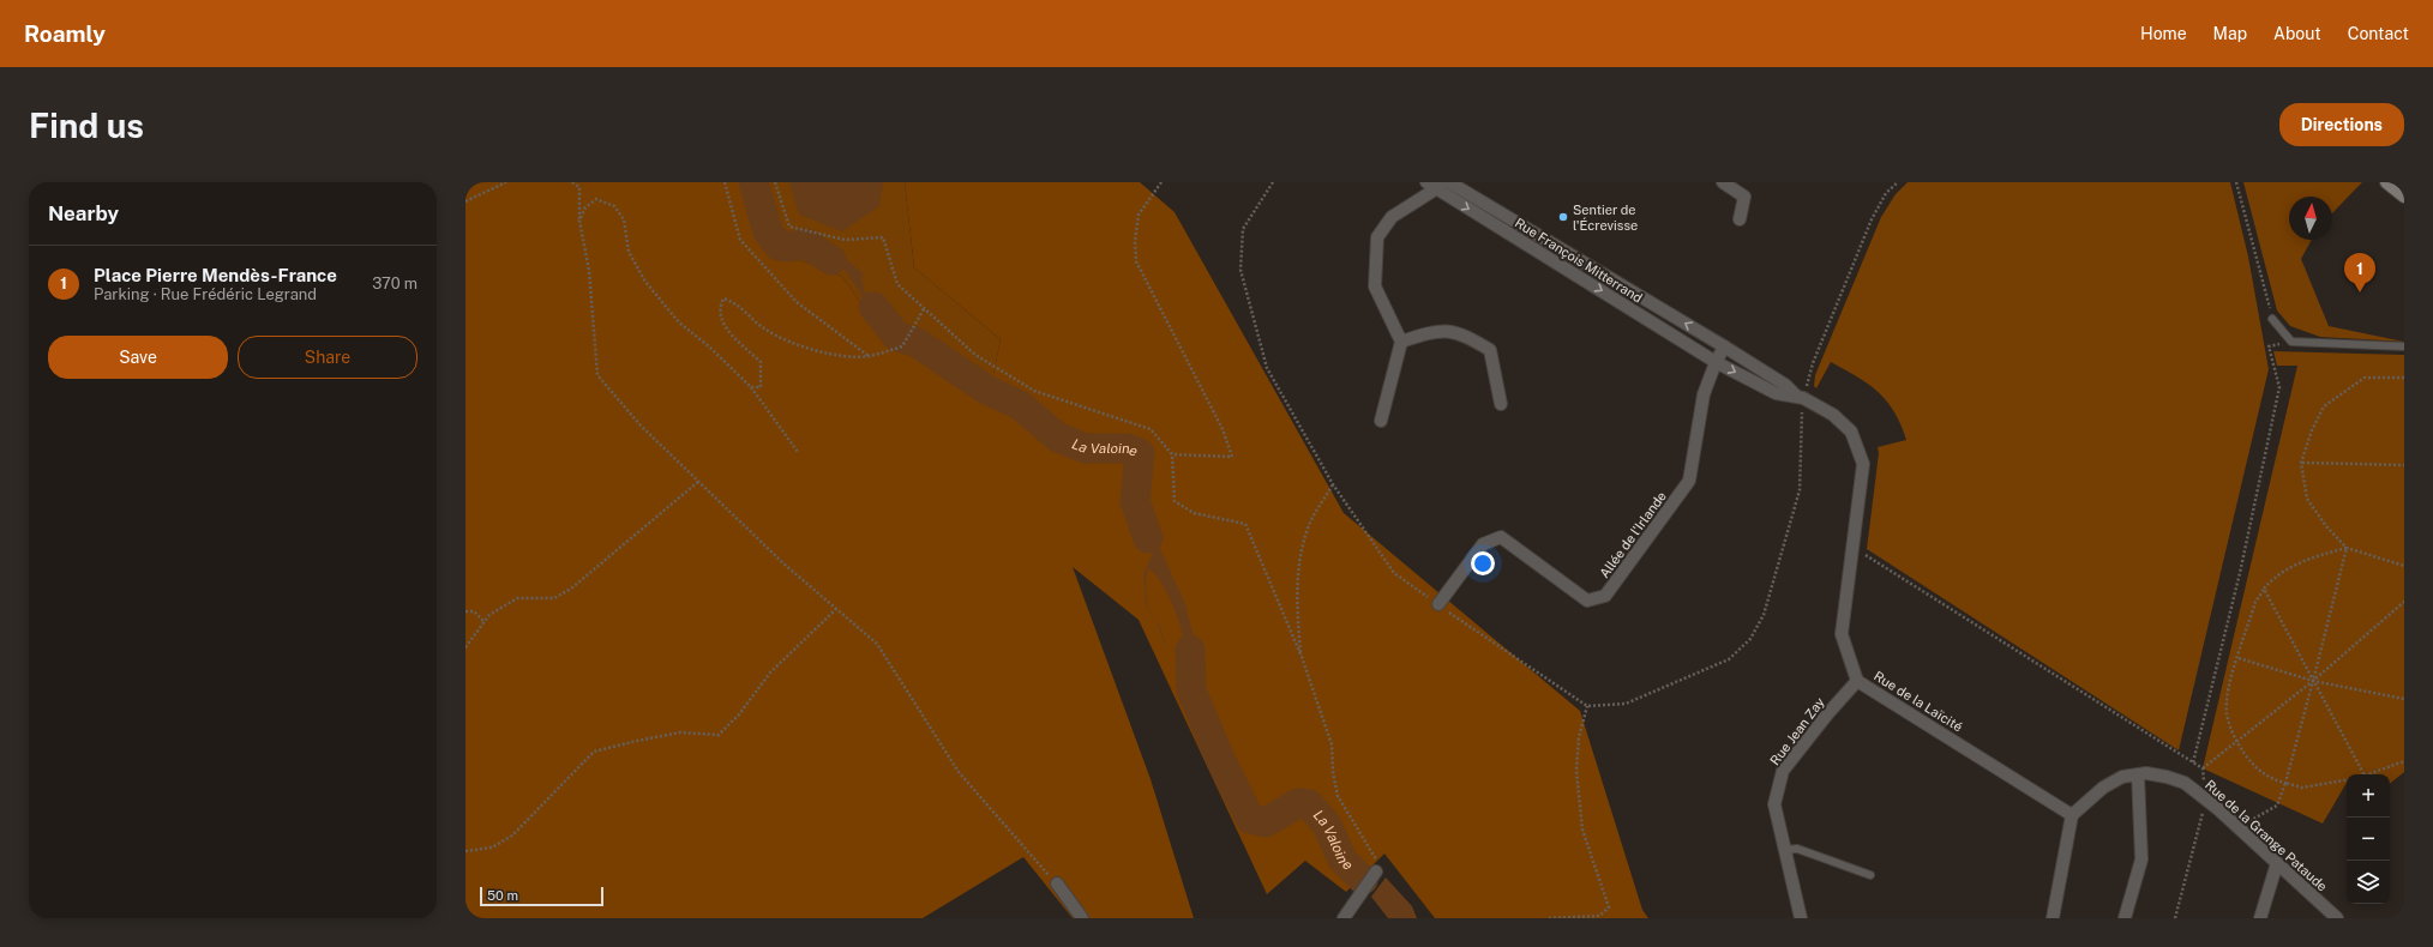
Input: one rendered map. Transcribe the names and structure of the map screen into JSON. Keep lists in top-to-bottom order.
{
  "streets": {
    "street": [
      "Rue François Mitterrand",
      "Allée de l'Irlande",
      "Rue de la Laïcité",
      "Rue Jean Zay",
      "Rue de la Grange Pataude"
    ]
  },
  "crossings": [
    ["Rue François Mitterrand", "Allée de l'Irlande"],
    ["Rue François Mitterrand", "Rue de la Laïcité"],
    ["Rue de la Laïcité", "Rue Jean Zay"],
    ["Rue de la Laïcité", "Rue de la Grange Pataude"]
  ],
  "water": ["La Valoine"],
  "places": ["Sentier de l'Écrevisse"],
  "scale_bar": "50 m",
  "north": "top",
  "page": {
    "header": "Roamly",
    "nav": [
      "Home",
      "Map",
      "About",
      "Contact"
    ],
    "buttons": [
      "Directions",
      ["Save", "Share"]
    ],
    "title": "Find us",
    "heading": "Nearby",
    "list": [
      {
        "mark": "1",
        "name": "Place Pierre Mendès-France",
        "note": "Parking · Rue Frédéric Legrand",
        "value": "370 m"
      }
    ],
    "pins": "1",
    "map_buttons": ["+", "−"],
    "scale": "50 m"
  }
}
